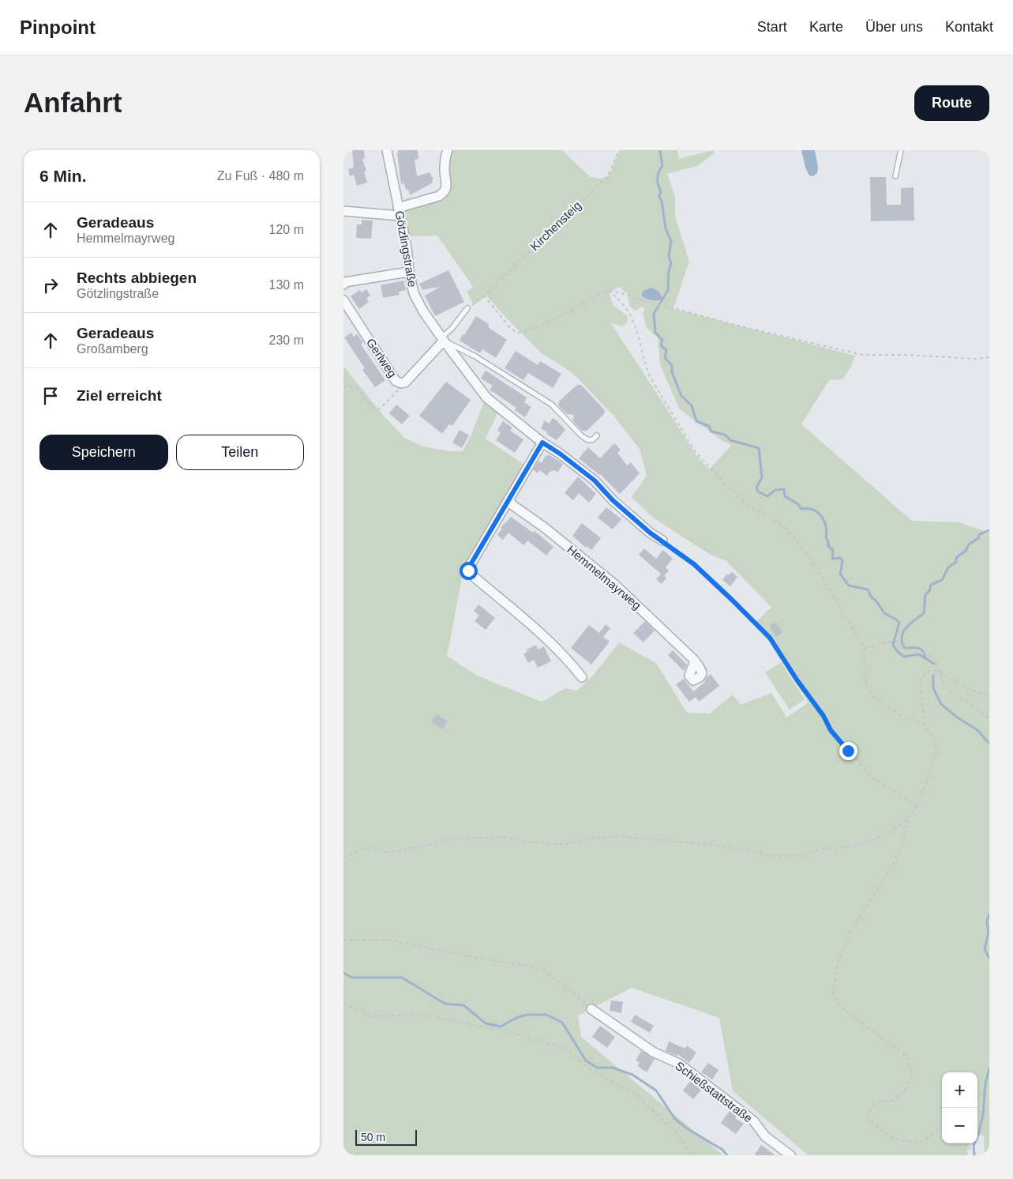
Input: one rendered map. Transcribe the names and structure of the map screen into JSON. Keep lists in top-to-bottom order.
{
  "streets": {
    "street": [
      "Götzlingstraße",
      "Gerlweg",
      "Hemmelmayrweg",
      "Schießstattstraße"
    ],
    "path": ["Kirchensteig"]
  },
  "crossings": [
    ["Götzlingstraße", "Gerlweg"]
  ],
  "scale_bar": "50 m",
  "page": {
    "header": "Pinpoint",
    "nav": [
      "Start",
      "Karte",
      "Über uns",
      "Kontakt"
    ],
    "buttons": [
      "Route",
      ["Speichern", "Teilen"]
    ],
    "title": "Anfahrt",
    "heading": ["6 Min.", "Zu Fuß · 480 m"],
    "list": [
      ["Geradeaus", "Hemmelmayrweg", "120 m"],
      ["Rechts abbiegen", "Götzlingstraße", "130 m"],
      ["Geradeaus", "Großamberg", "230 m"],
      "Ziel erreicht"
    ],
    "map_buttons": ["+", "−"],
    "scale": "50 m"
  }
}
